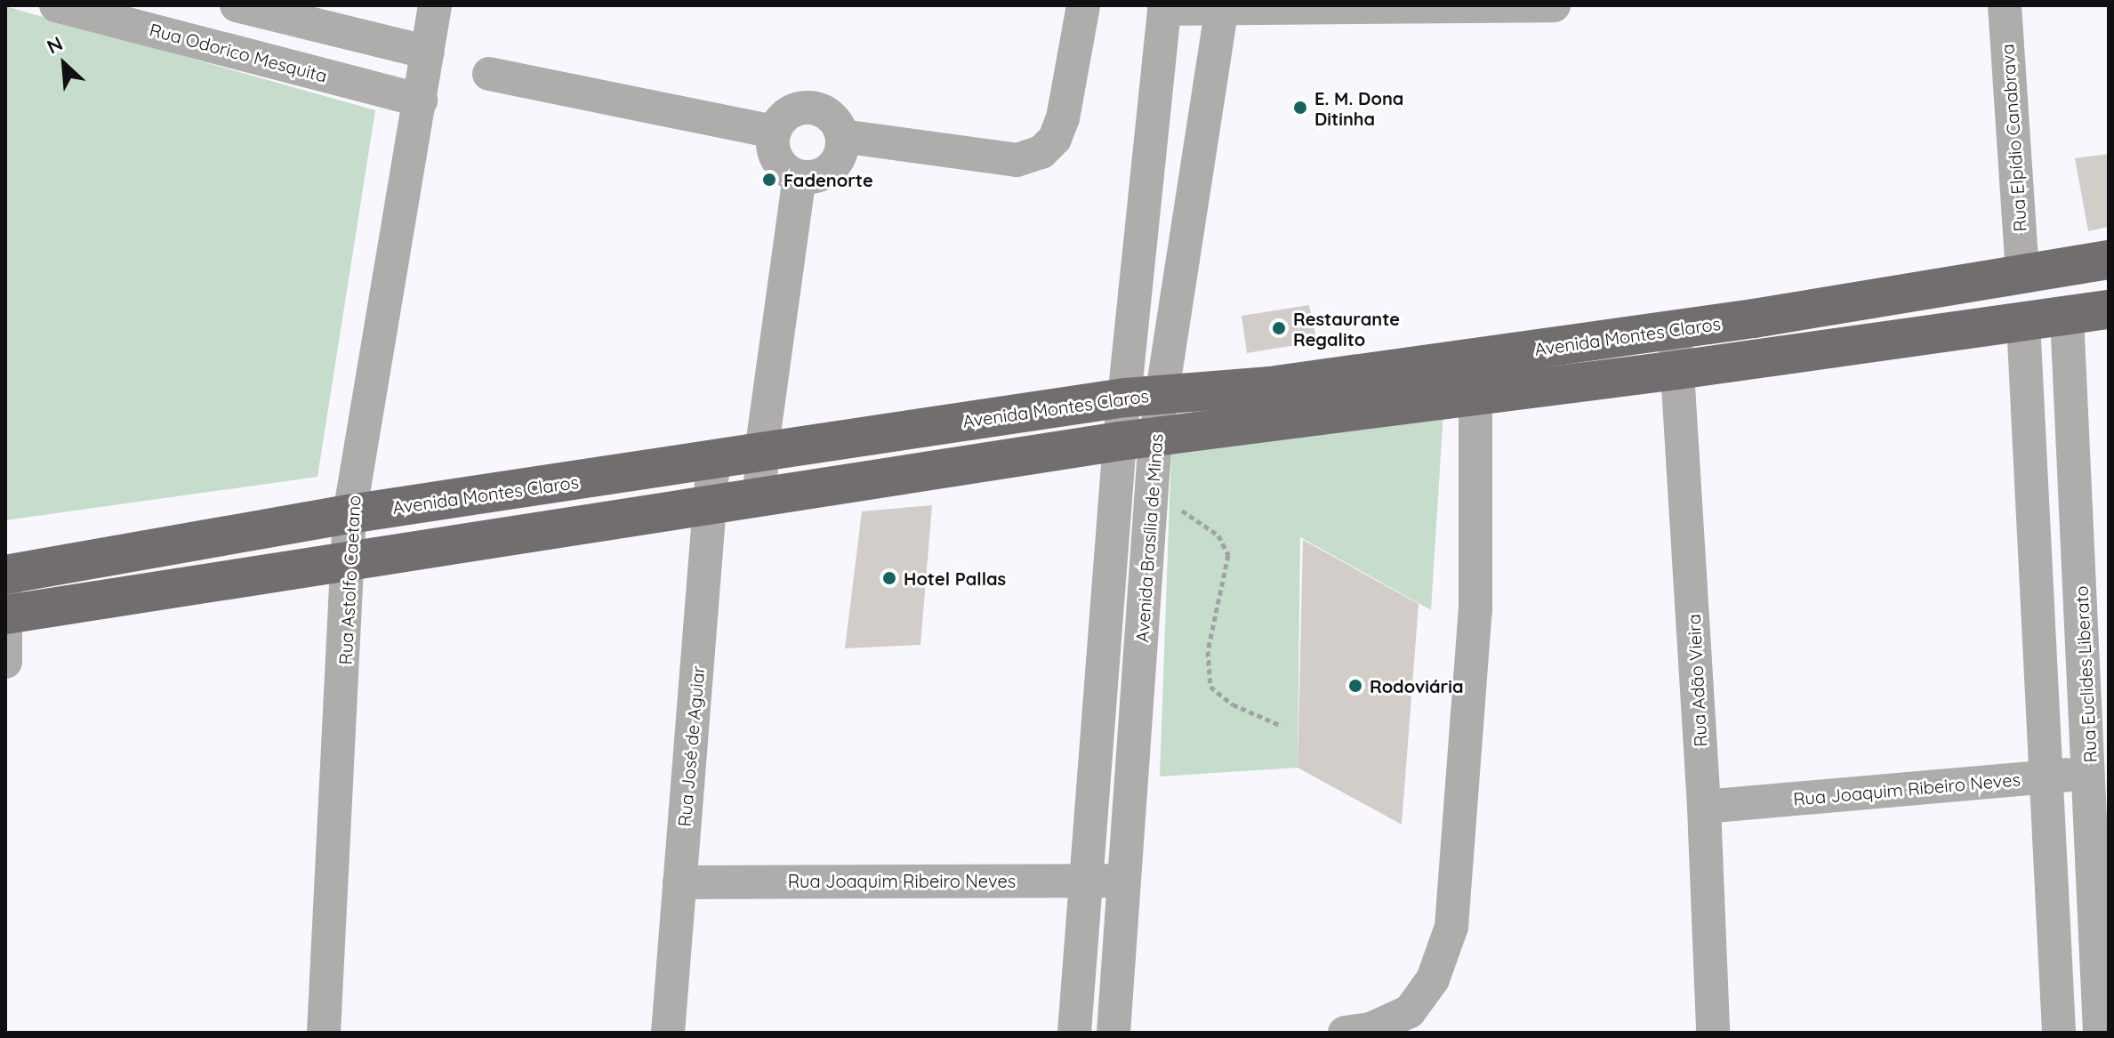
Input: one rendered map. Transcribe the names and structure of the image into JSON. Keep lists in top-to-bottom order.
{
  "streets": {
    "main road": ["Avenida Montes Claros"],
    "street": [
      "Rua Odorico Mesquita",
      "Rua Elpídio Canabrava",
      "Avenida Brasília de Minas",
      "Rua Astolfo Caetano",
      "Rua Euclides Liberato",
      "Rua Adão Vieira",
      "Rua José de Aguiar",
      "Rua Joaquim Ribeiro Neves"
    ]
  },
  "crossings": [
    ["Rua Odorico Mesquita", "Rua Astolfo Caetano"],
    ["Rua Elpídio Canabrava", "Avenida Montes Claros"],
    ["Avenida Montes Claros", "Avenida Brasília de Minas"],
    ["Avenida Montes Claros", "Rua Astolfo Caetano"],
    ["Avenida Montes Claros", "Rua Euclides Liberato"],
    ["Avenida Montes Claros", "Rua Adão Vieira"],
    ["Avenida Montes Claros", "Rua José de Aguiar"],
    ["Avenida Brasília de Minas", "Rua Joaquim Ribeiro Neves"],
    ["Rua Euclides Liberato", "Rua Joaquim Ribeiro Neves"],
    ["Rua Adão Vieira", "Rua Joaquim Ribeiro Neves"],
    ["Rua José de Aguiar", "Rua Joaquim Ribeiro Neves"]
  ],
  "places": [
    "E. M. Dona Ditinha",
    "Fadenorte",
    "Restaurante Regalito",
    "Hotel Pallas",
    "Rodoviária"
  ],
  "north": "top left"
}
